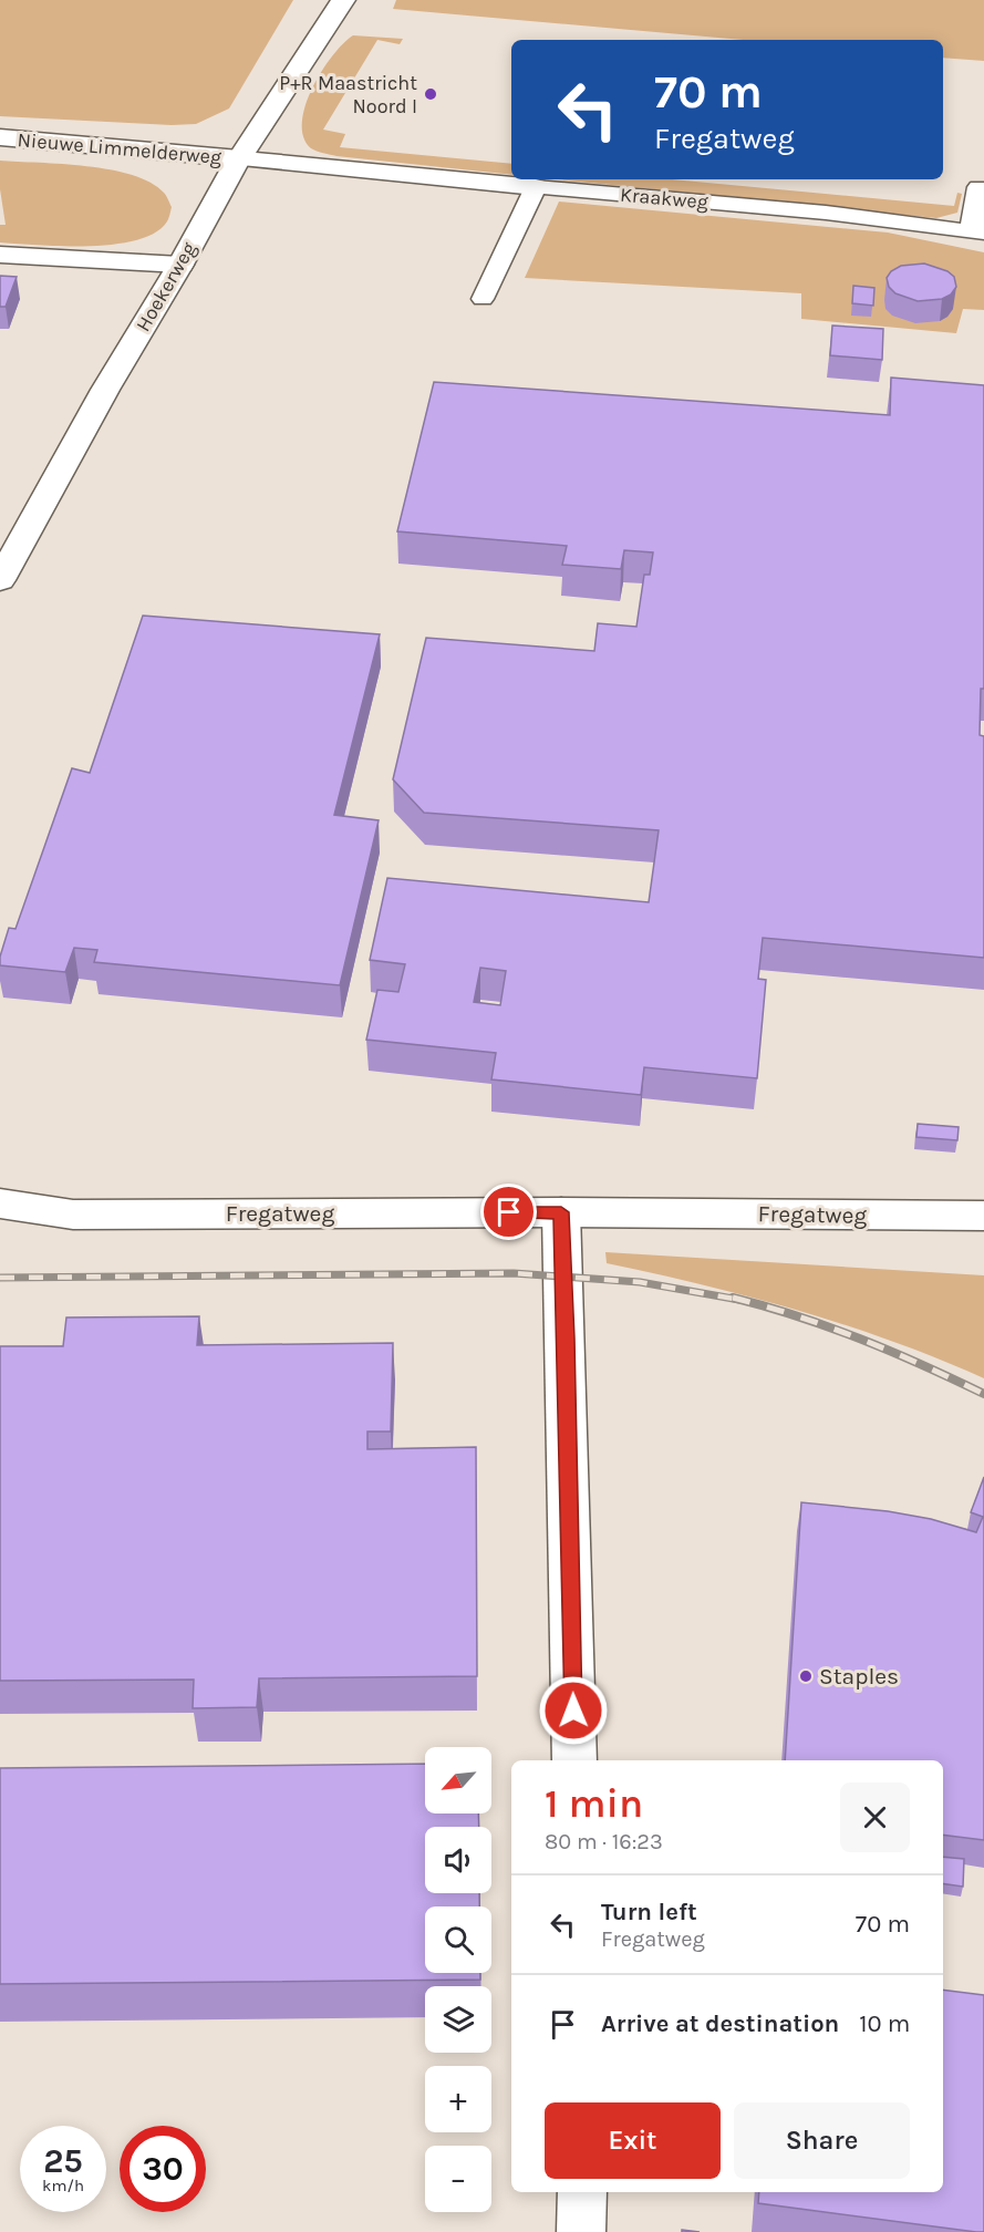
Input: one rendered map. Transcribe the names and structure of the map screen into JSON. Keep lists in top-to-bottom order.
{
  "streets": {
    "street": [
      "Nieuwe Limmelderweg",
      "Kraakweg",
      "Hoekerweg",
      "Fregatweg"
    ]
  },
  "crossings": [
    ["Nieuwe Limmelderweg", "Kraakweg"],
    ["Nieuwe Limmelderweg", "Hoekerweg"],
    ["Kraakweg", "Hoekerweg"]
  ],
  "places": ["P+R Maastricht Noord I", "Staples"],
  "north": "bottom left",
  "page": {
    "turn": ["70 m", "Fregatweg"],
    "map_buttons": ["+", "−"],
    "heading": ["1 min", "80 m · 16:23"],
    "list": [
      {
        "name": "Turn left",
        "note": "Fregatweg",
        "value": "70 m"
      },
      {
        "name": "Arrive at destination",
        "value": "10 m"
      }
    ],
    "buttons": ["Exit", "Share"],
    "speed": "25 km/h",
    "limit": "30"
  }
}
